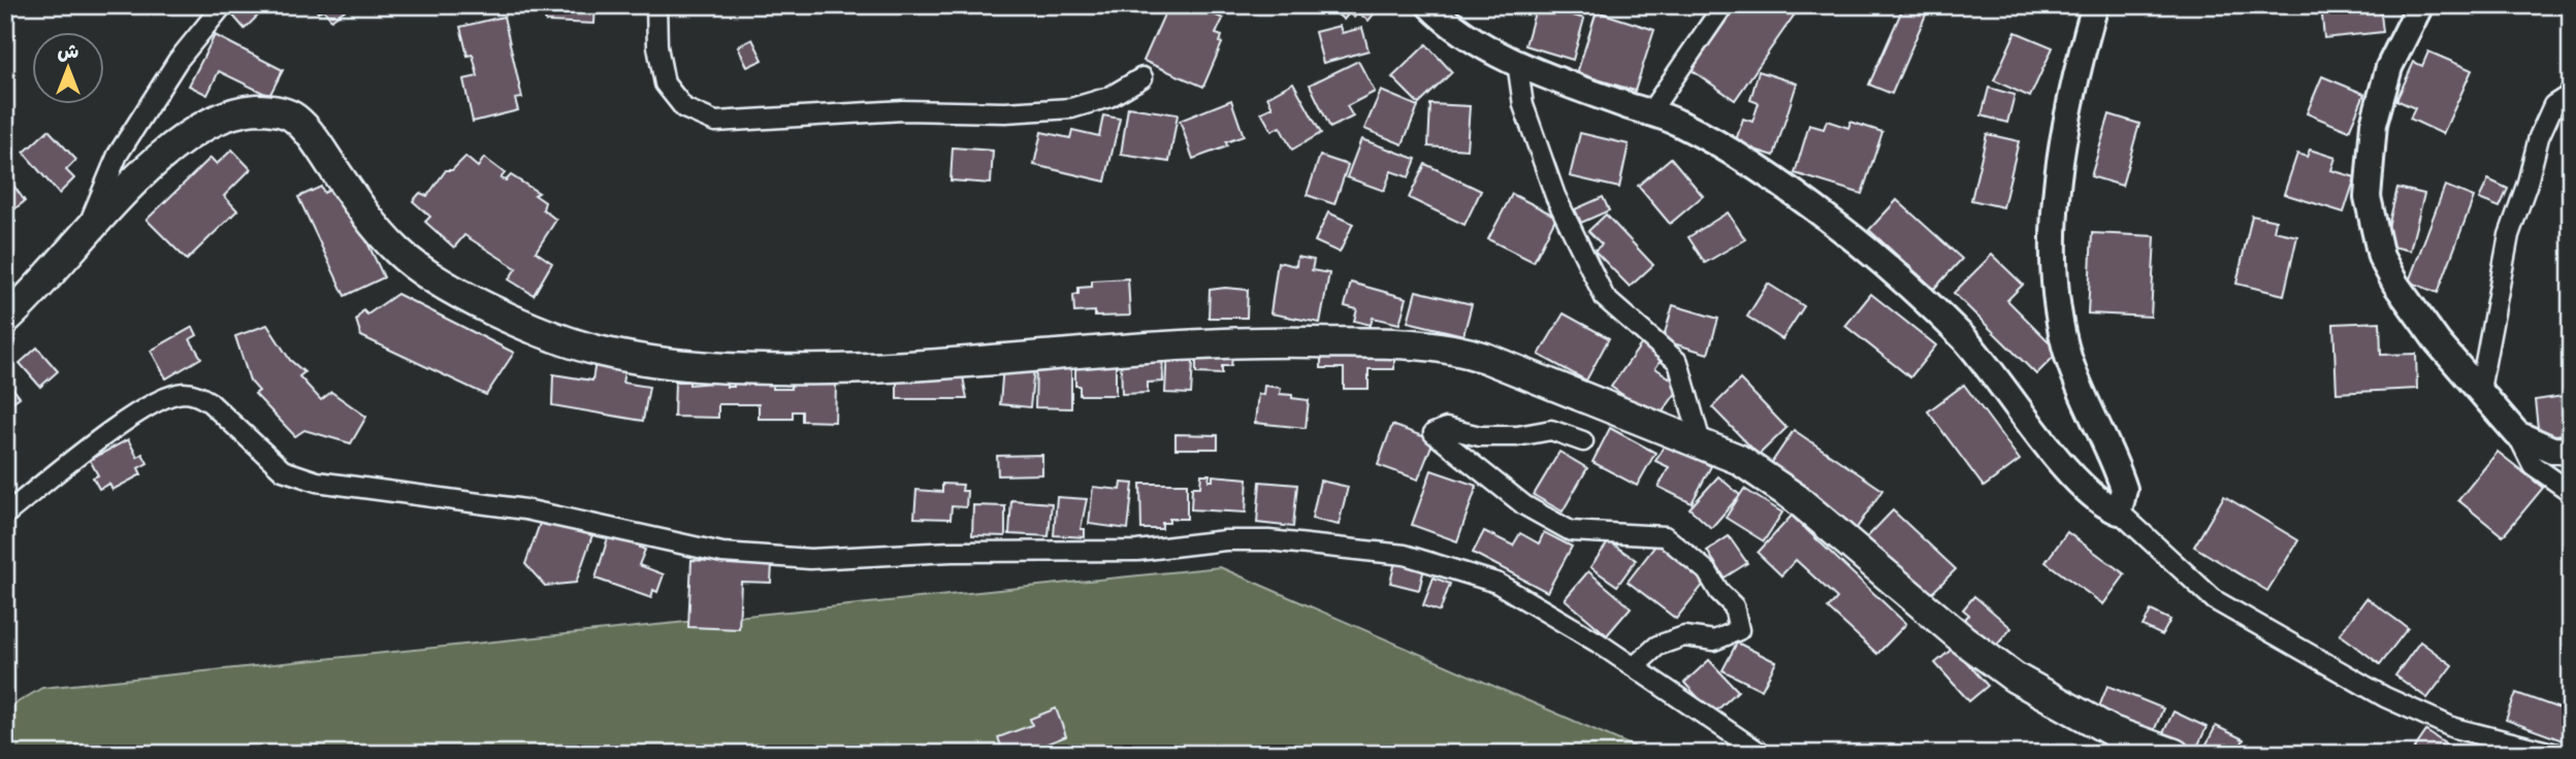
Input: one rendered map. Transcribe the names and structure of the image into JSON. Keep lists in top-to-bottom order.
{
  "north": "top"
}
